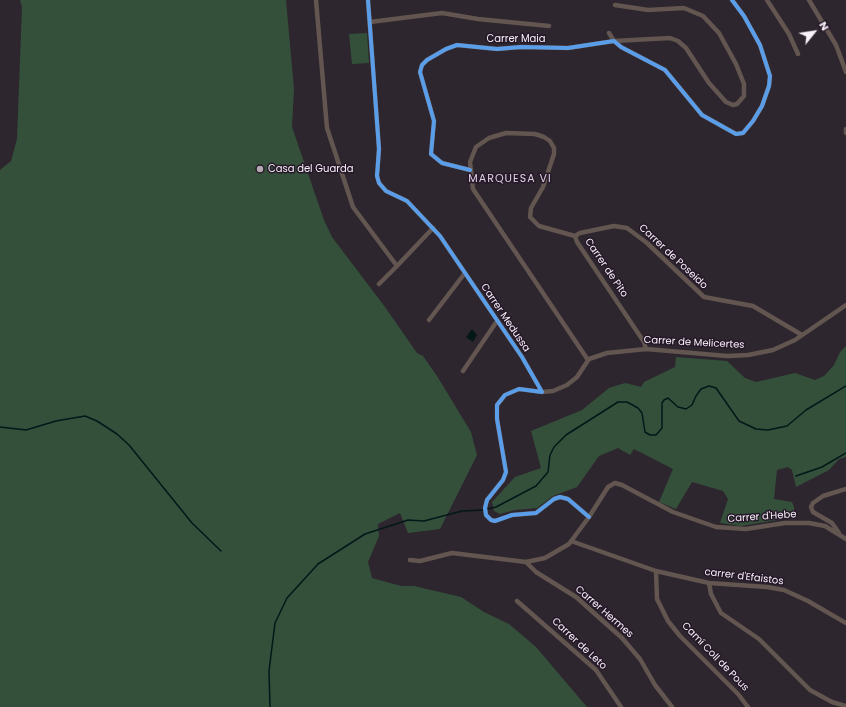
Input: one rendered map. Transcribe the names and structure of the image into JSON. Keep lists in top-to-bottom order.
{
  "streets": {
    "street": [
      "Carrer Maia",
      "Carrer de Poseido",
      "Carrer de Pito",
      "Carrer Medussa",
      "Carrer de Melicertes",
      "Carrer d'Hebe",
      "carrer d'Efaistos",
      "Carrer Hermes",
      "Carrer de Leto",
      "Camí Coll de Pous"
    ]
  },
  "crossings": [
    ["Carrer Maia", "Carrer de Pito"],
    ["Carrer de Poseido", "Carrer de Pito"],
    ["Carrer de Poseido", "Carrer de Melicertes"],
    ["Carrer de Pito", "Carrer de Melicertes"],
    ["carrer d'Efaistos", "Camí Coll de Pous"]
  ],
  "districts": ["MARQUESA VI"],
  "places": ["Casa del Guarda"],
  "north": "top right"
}
